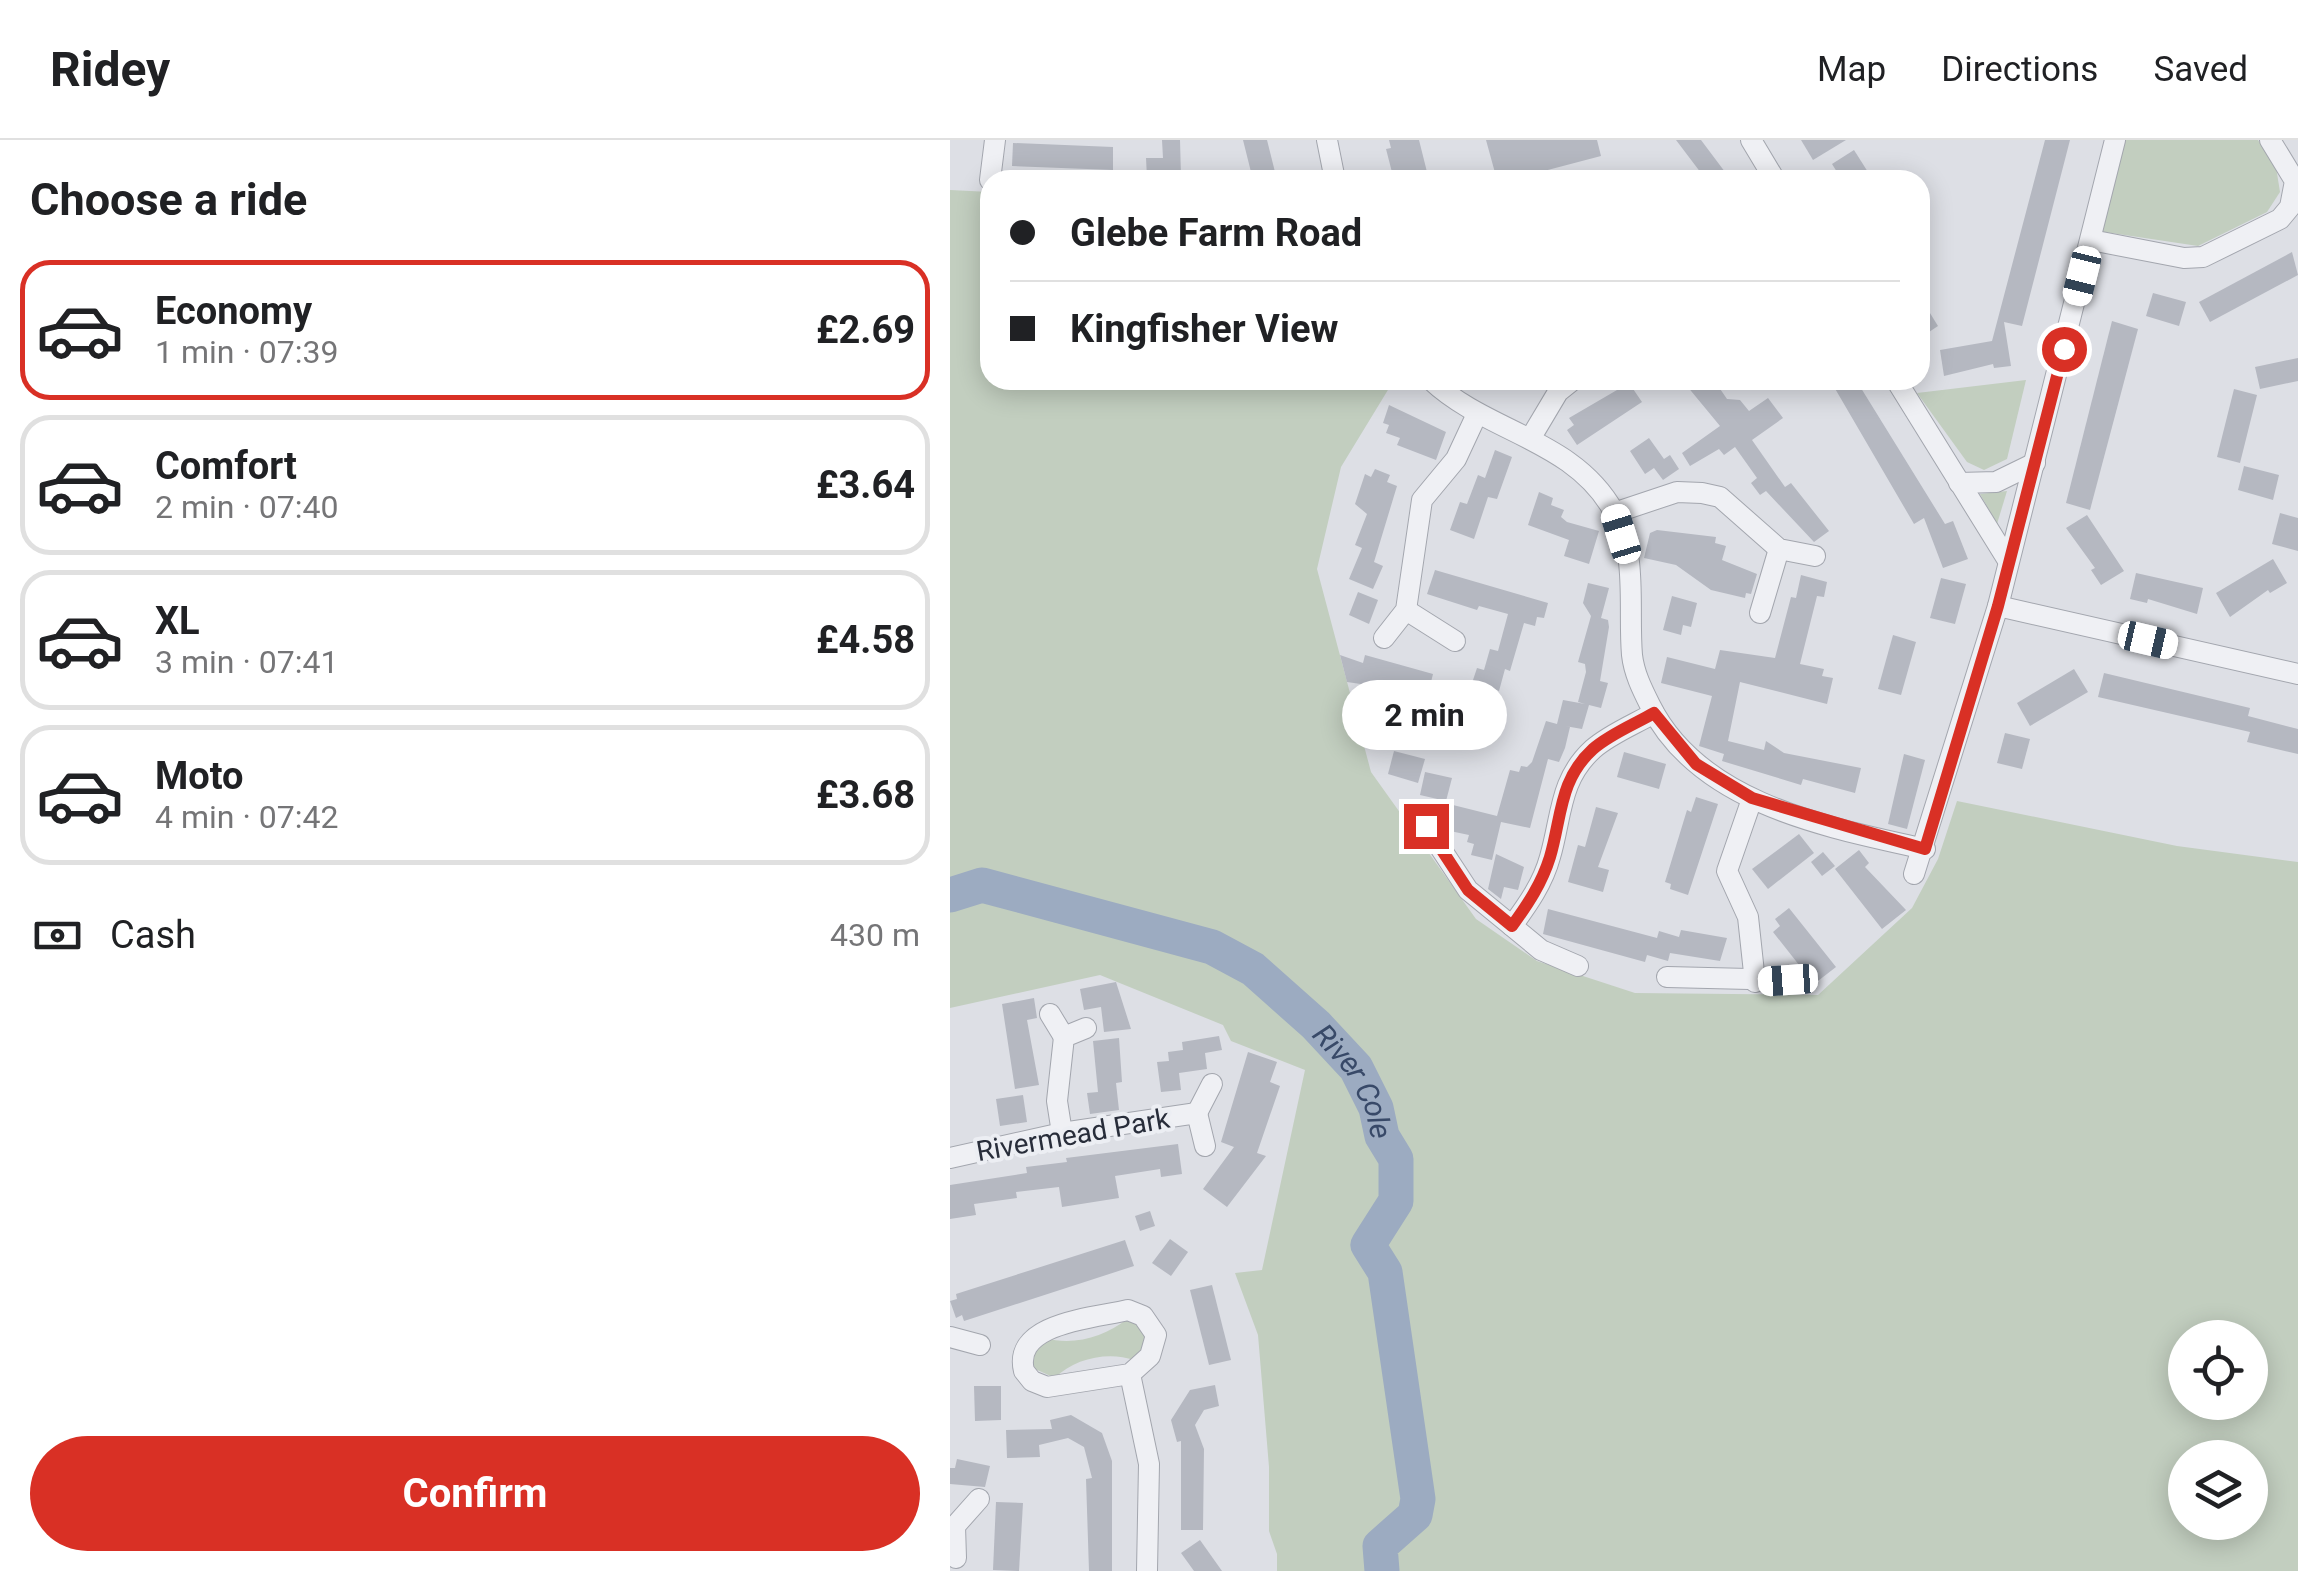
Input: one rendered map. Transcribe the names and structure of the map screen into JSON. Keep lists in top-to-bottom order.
{
  "streets": {
    "street": ["Rivermead Park"]
  },
  "water": ["River Cole"],
  "page": {
    "header": "Ridey",
    "nav": ["Map", "Directions", "Saved"],
    "heading": "Choose a ride",
    "banner": ["Glebe Farm Road", "Kingfisher View"],
    "list": [
      {
        "name": "Economy",
        "note": "1 min · 07:39",
        "value": "£2.69"
      },
      {
        "name": "Comfort",
        "note": "2 min · 07:40",
        "value": "£3.64"
      },
      {
        "name": "XL",
        "note": "3 min · 07:41",
        "value": "£4.58"
      },
      {
        "name": "Moto",
        "note": "4 min · 07:42",
        "value": "£3.68"
      }
    ],
    "bubble": "2 min",
    "pay": ["Cash", "430 m"],
    "buttons": "Confirm"
  }
}
